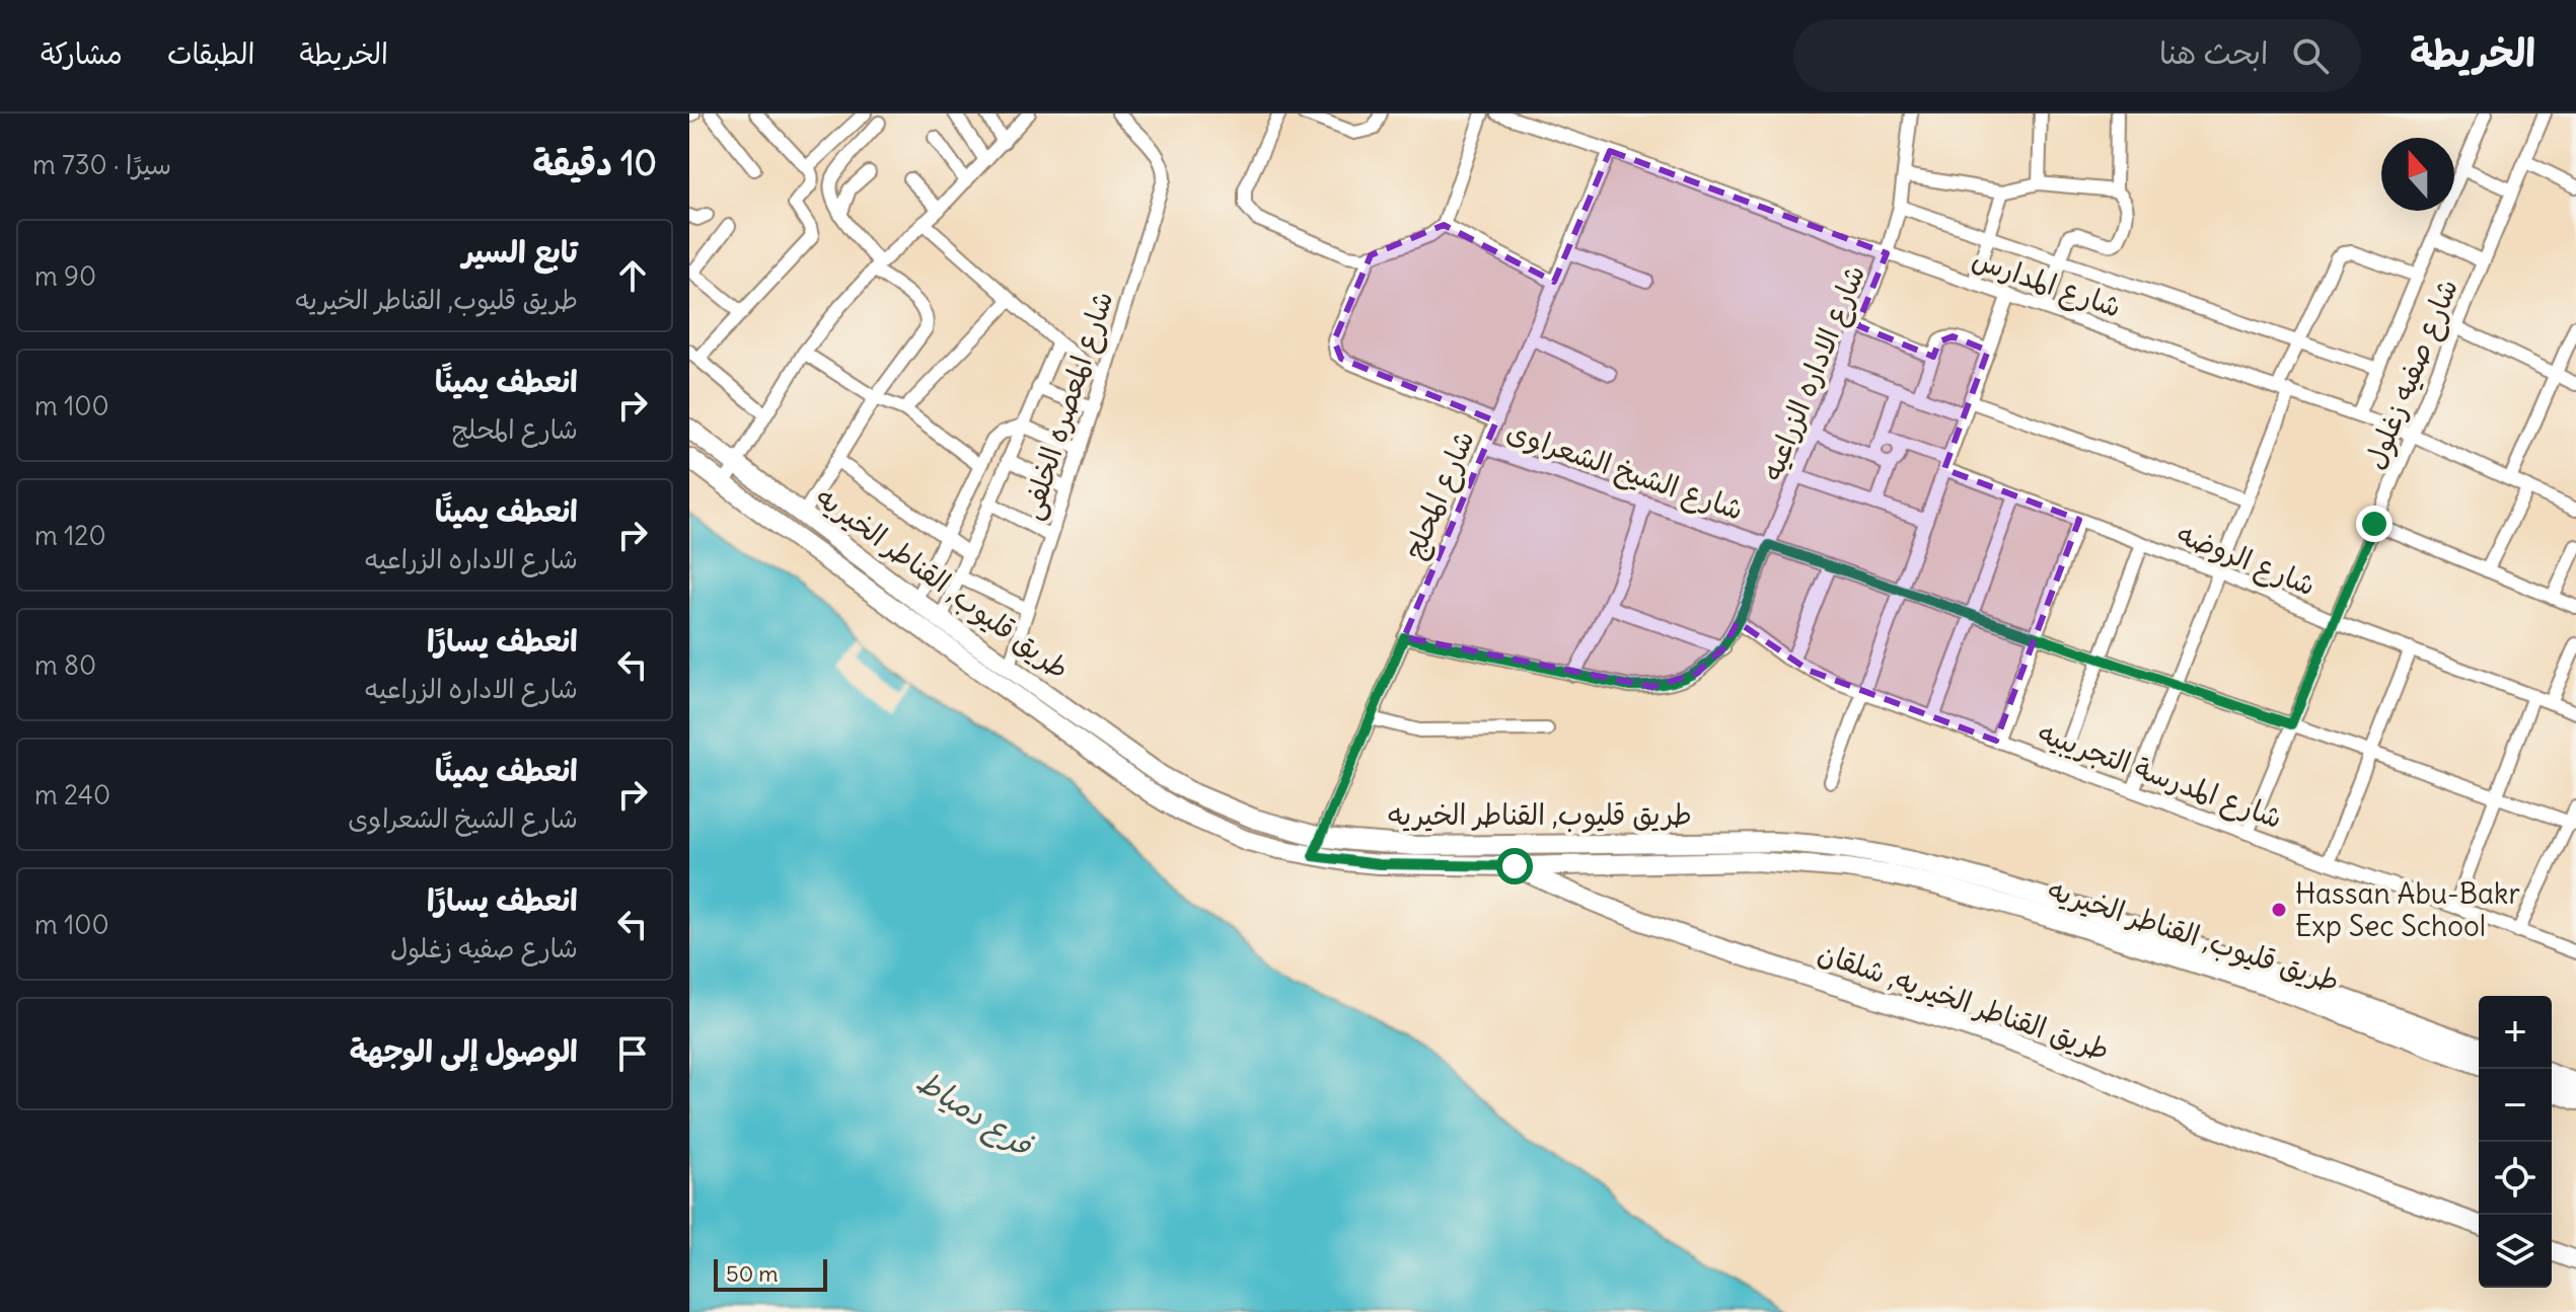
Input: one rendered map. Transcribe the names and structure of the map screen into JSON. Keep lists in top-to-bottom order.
{
  "streets": {
    "main road": ["طريق قليوب, القناطر الخيريه", "طريق القناطر الخيريه, شلقان"],
    "street": [
      "شارع المدارس",
      "شارع الاداره الزراعيه",
      "شارع صفيه زغلول",
      "شارع المعصره الخلفى",
      "شارع الشيخ الشعراوى",
      "شارع المحلج",
      "شارع الروضه",
      "شارع المدرسة التجريبيه"
    ]
  },
  "crossings": [
    ["شارع المدارس", "شارع الاداره الزراعيه"],
    ["شارع المدارس", "شارع صفيه زغلول"],
    ["شارع المدارس", "شارع المحلج"],
    ["شارع الاداره الزراعيه", "شارع الشيخ الشعراوى"],
    ["شارع الاداره الزراعيه", "شارع المحلج"],
    ["شارع الاداره الزراعيه", "شارع المدرسة التجريبيه"],
    ["شارع صفيه زغلول", "شارع الشيخ الشعراوى"],
    ["شارع صفيه زغلول", "شارع الروضه"],
    ["شارع صفيه زغلول", "شارع المدرسة التجريبيه"],
    ["شارع المعصره الخلفى", "طريق قليوب, القناطر الخيريه"],
    ["شارع الشيخ الشعراوى", "شارع المحلج"],
    ["شارع المحلج", "طريق قليوب, القناطر الخيريه"],
    ["طريق قليوب, القناطر الخيريه", "طريق القناطر الخيريه, شلقان"]
  ],
  "water": ["فرع دمياط"],
  "places": ["Hassan Abu-Bakr Exp Sec School"],
  "scale_bar": "50 m",
  "north": "top",
  "page": {
    "header": "الخريطة",
    "search": "ابحث هنا",
    "nav": ["الخريطة", "الطبقات", "مشاركة"],
    "heading": ["10 دقيقة", "سيرًا · 730 m"],
    "list": [
      ["تابع السير", "طريق قليوب, القناطر الخيريه", "90 m"],
      ["انعطف يمينًا", "شارع المحلج", "100 m"],
      ["انعطف يمينًا", "شارع الاداره الزراعيه", "120 m"],
      ["انعطف يسارًا", "شارع الاداره الزراعيه", "80 m"],
      ["انعطف يمينًا", "شارع الشيخ الشعراوى", "240 m"],
      ["انعطف يسارًا", "شارع صفيه زغلول", "100 m"],
      "الوصول إلى الوجهة"
    ],
    "map_buttons": ["+", "−"],
    "scale": "50 m"
  }
}
